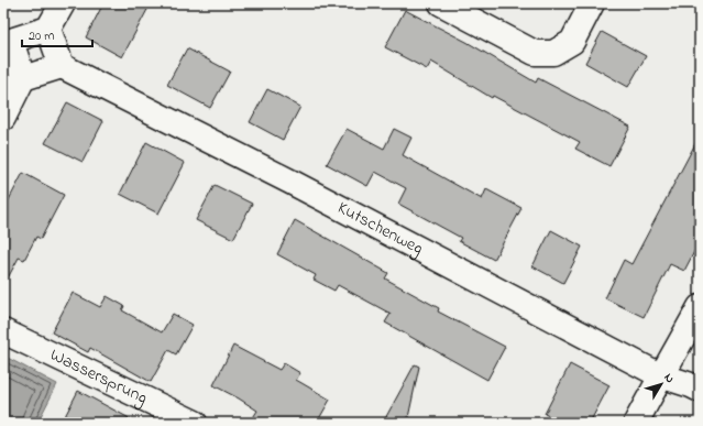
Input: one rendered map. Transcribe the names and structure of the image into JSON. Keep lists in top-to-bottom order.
{
  "streets": {
    "street": ["Kutschenweg", "Wassersprung"]
  },
  "scale_bar": "20 m",
  "north": "top right"
}
